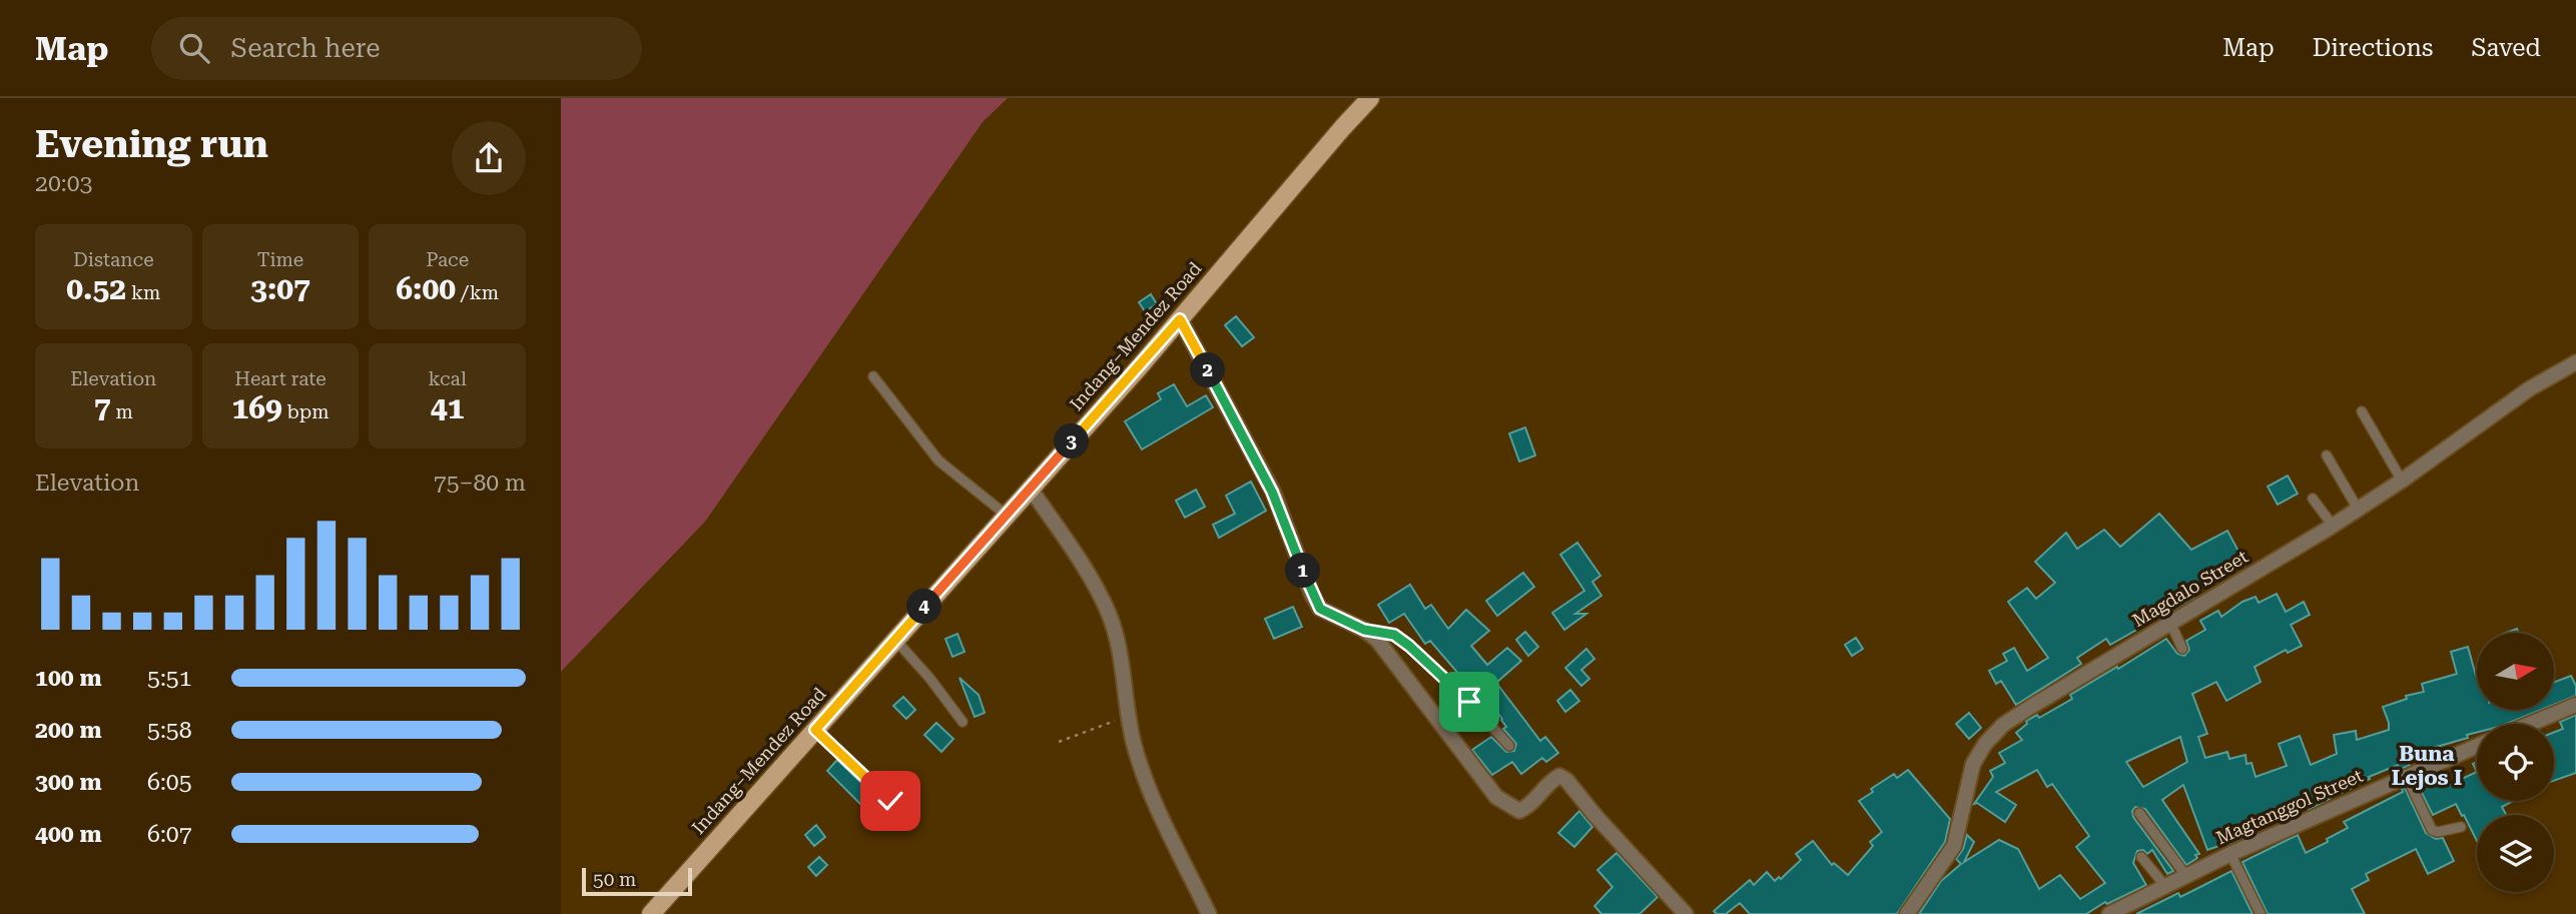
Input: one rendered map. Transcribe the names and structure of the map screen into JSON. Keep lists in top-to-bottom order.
{
  "streets": {
    "main road": ["Indang–Mendez Road"],
    "street": ["Magdalo Street", "Magtanggol Street"]
  },
  "districts": ["Buna Lejos I"],
  "scale_bar": "50 m",
  "north": "right",
  "page": {
    "header": "Map",
    "search": "Search here",
    "nav": ["Map", "Directions", "Saved"],
    "heading": ["Evening run", "20:03"],
    "stats": [
      ["Distance", "0.52 km"],
      ["Time", "3:07"],
      ["Pace", "6:00 /km"],
      ["Elevation", "7 m"],
      ["Heart rate", "169 bpm"],
      ["kcal", "41"]
    ],
    "pins": [
      "2",
      "3",
      "1",
      "4"
    ],
    "chart": ["Elevation", "75–80 m"],
    "list": [
      {
        "name": "100 m",
        "note": "5:51"
      },
      {
        "name": "200 m",
        "note": "5:58"
      },
      {
        "name": "300 m",
        "note": "6:05"
      },
      {
        "name": "400 m",
        "note": "6:07"
      }
    ],
    "scale": "50 m"
  }
}
